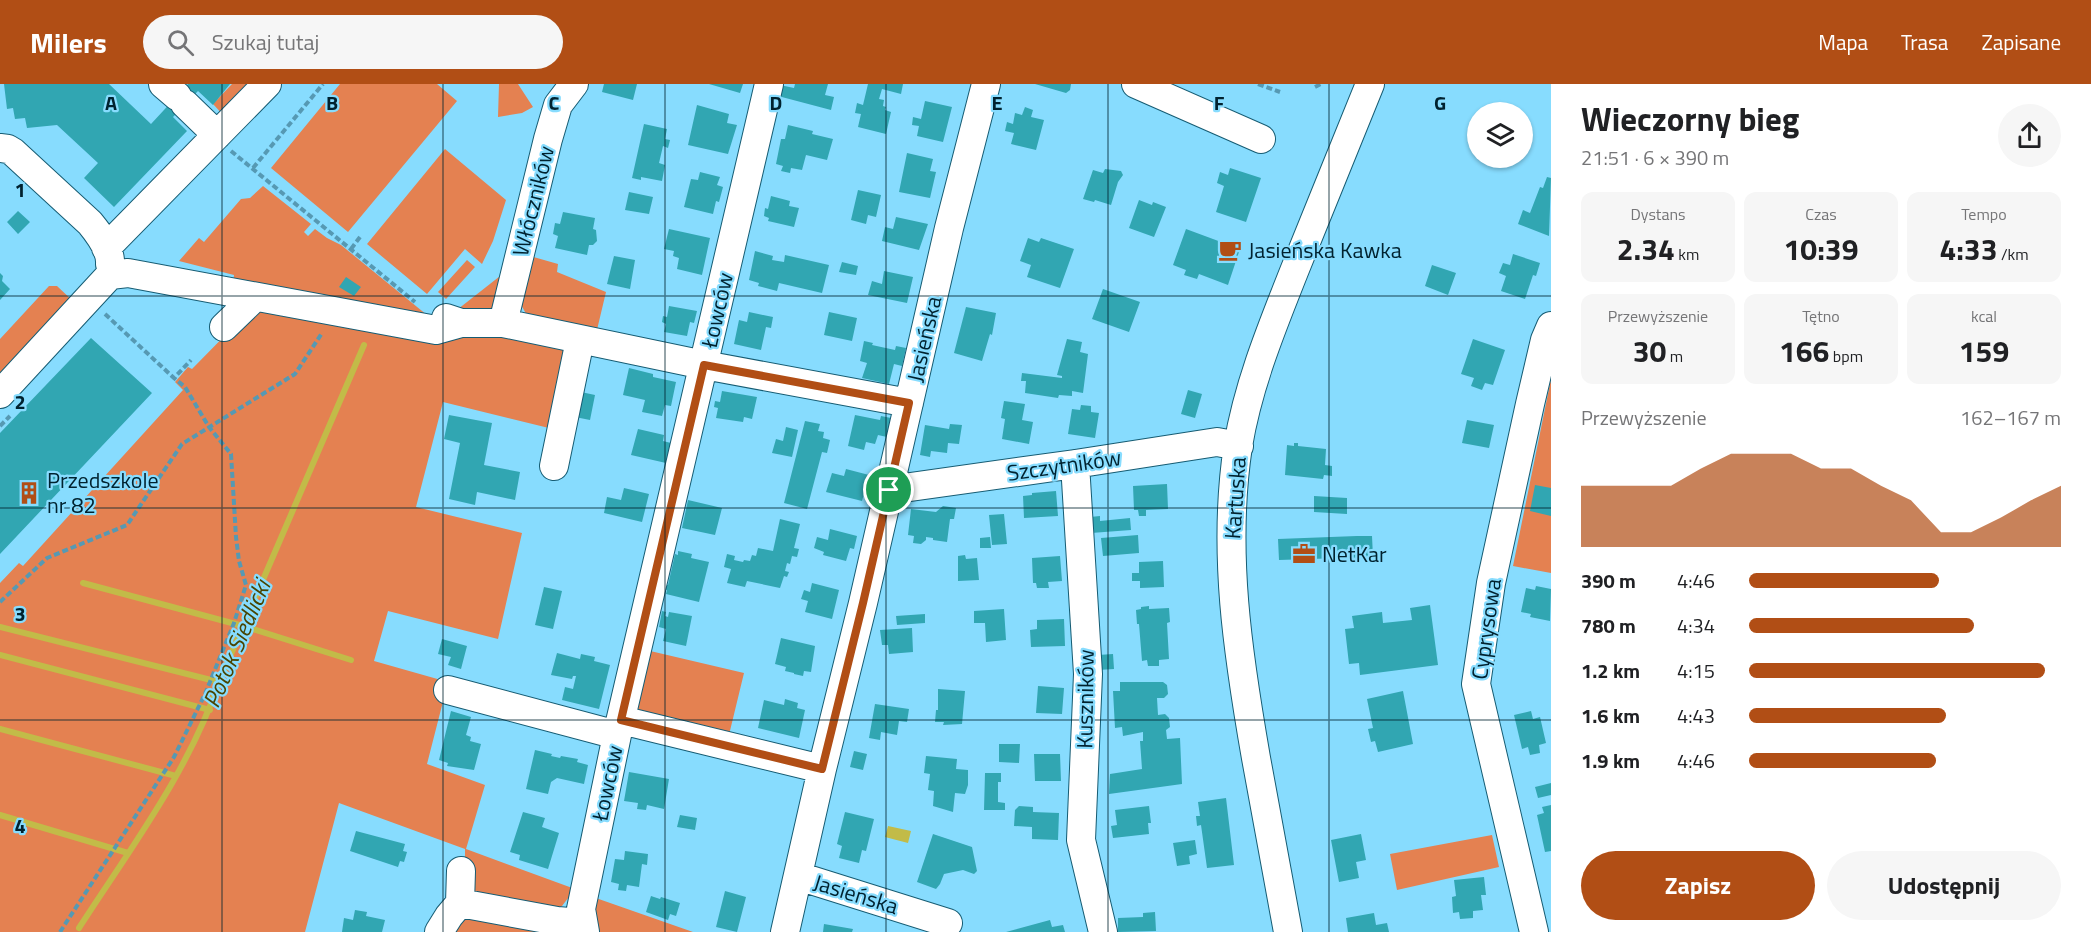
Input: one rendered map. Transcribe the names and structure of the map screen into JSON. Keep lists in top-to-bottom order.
{
  "streets": {
    "street": [
      "Włóczników",
      "Łowców",
      "Jasieńska",
      "Szczytników",
      "Kartuska",
      "Cyprysowa",
      "Kuszników"
    ]
  },
  "crossings": [
    ["Jasieńska", "Szczytników"],
    ["Szczytników", "Kartuska"],
    ["Szczytników", "Kuszników"]
  ],
  "water": ["Potok Siedlicki"],
  "places": {
    "cafe": ["Jasieńska Kawka"],
    "building": ["Przedszkole nr 82"],
    "office": ["NetKar"]
  },
  "page": {
    "header": "Milers",
    "search": "Szukaj tutaj",
    "nav": ["Mapa", "Trasa", "Zapisane"],
    "heading": ["Wieczorny bieg", "21:51 · 6 × 390 m"],
    "stats": [
      ["Dystans", "2.34 km"],
      ["Czas", "10:39"],
      ["Tempo", "4:33 /km"],
      ["Przewyższenie", "30 m"],
      ["Tętno", "166 bpm"],
      ["kcal", "159"]
    ],
    "chart": ["Przewyższenie", "162–167 m"],
    "list": [
      {
        "name": "390 m",
        "note": "4:46"
      },
      {
        "name": "780 m",
        "note": "4:34"
      },
      {
        "name": "1.2 km",
        "note": "4:15"
      },
      {
        "name": "1.6 km",
        "note": "4:43"
      },
      {
        "name": "1.9 km",
        "note": "4:46"
      }
    ],
    "buttons": ["Zapisz", "Udostępnij"]
  },
  "grid": {
    "columns": [
      "A",
      "B",
      "C",
      "D",
      "E",
      "F",
      "G"
    ],
    "rows": [
      "1",
      "2",
      "3",
      "4"
    ]
  }
}
